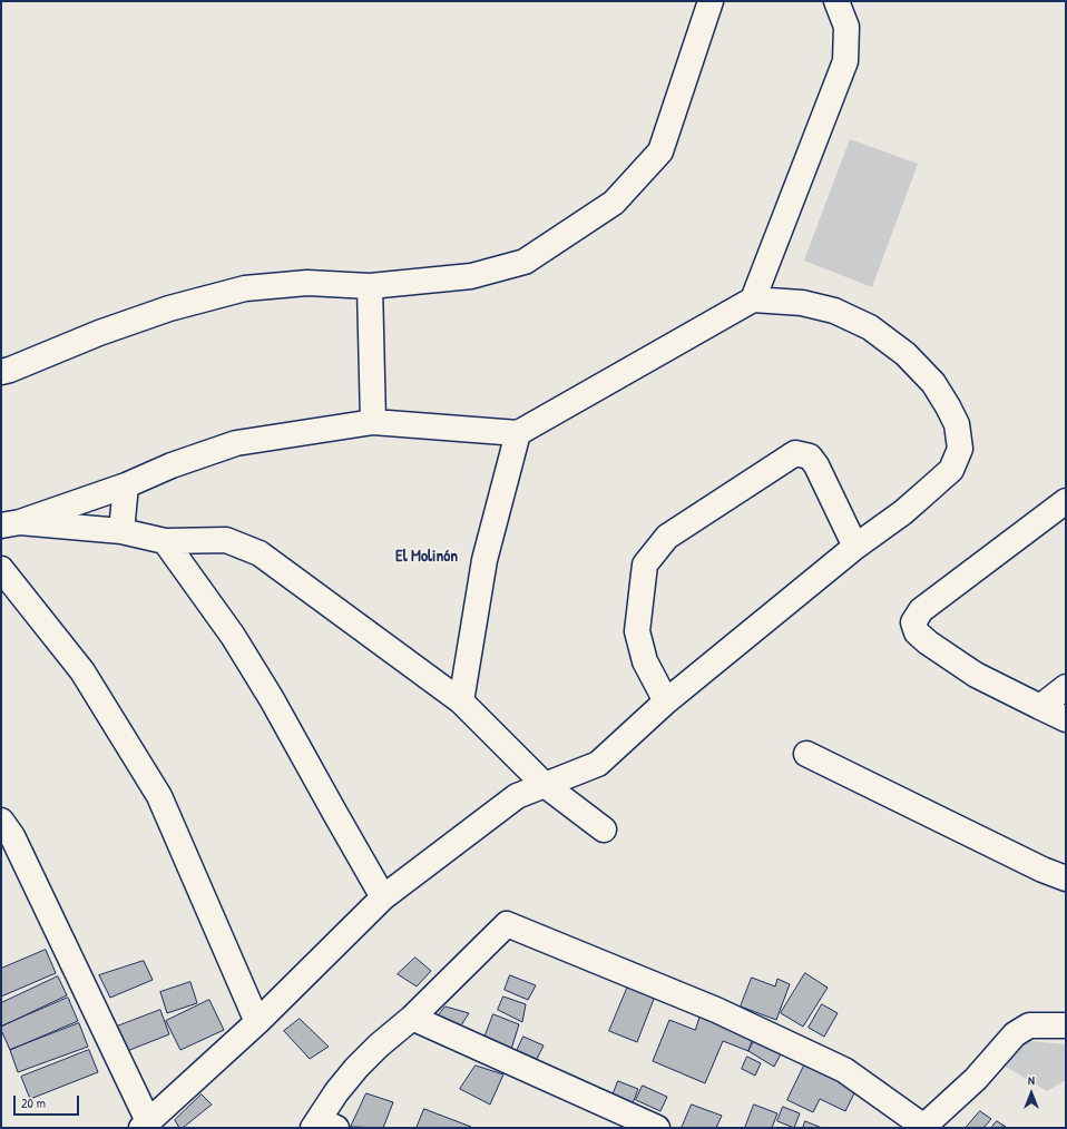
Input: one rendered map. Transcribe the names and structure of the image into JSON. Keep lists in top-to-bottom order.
{
  "districts": ["El Molinón"],
  "scale_bar": "20 m",
  "north": "top"
}
